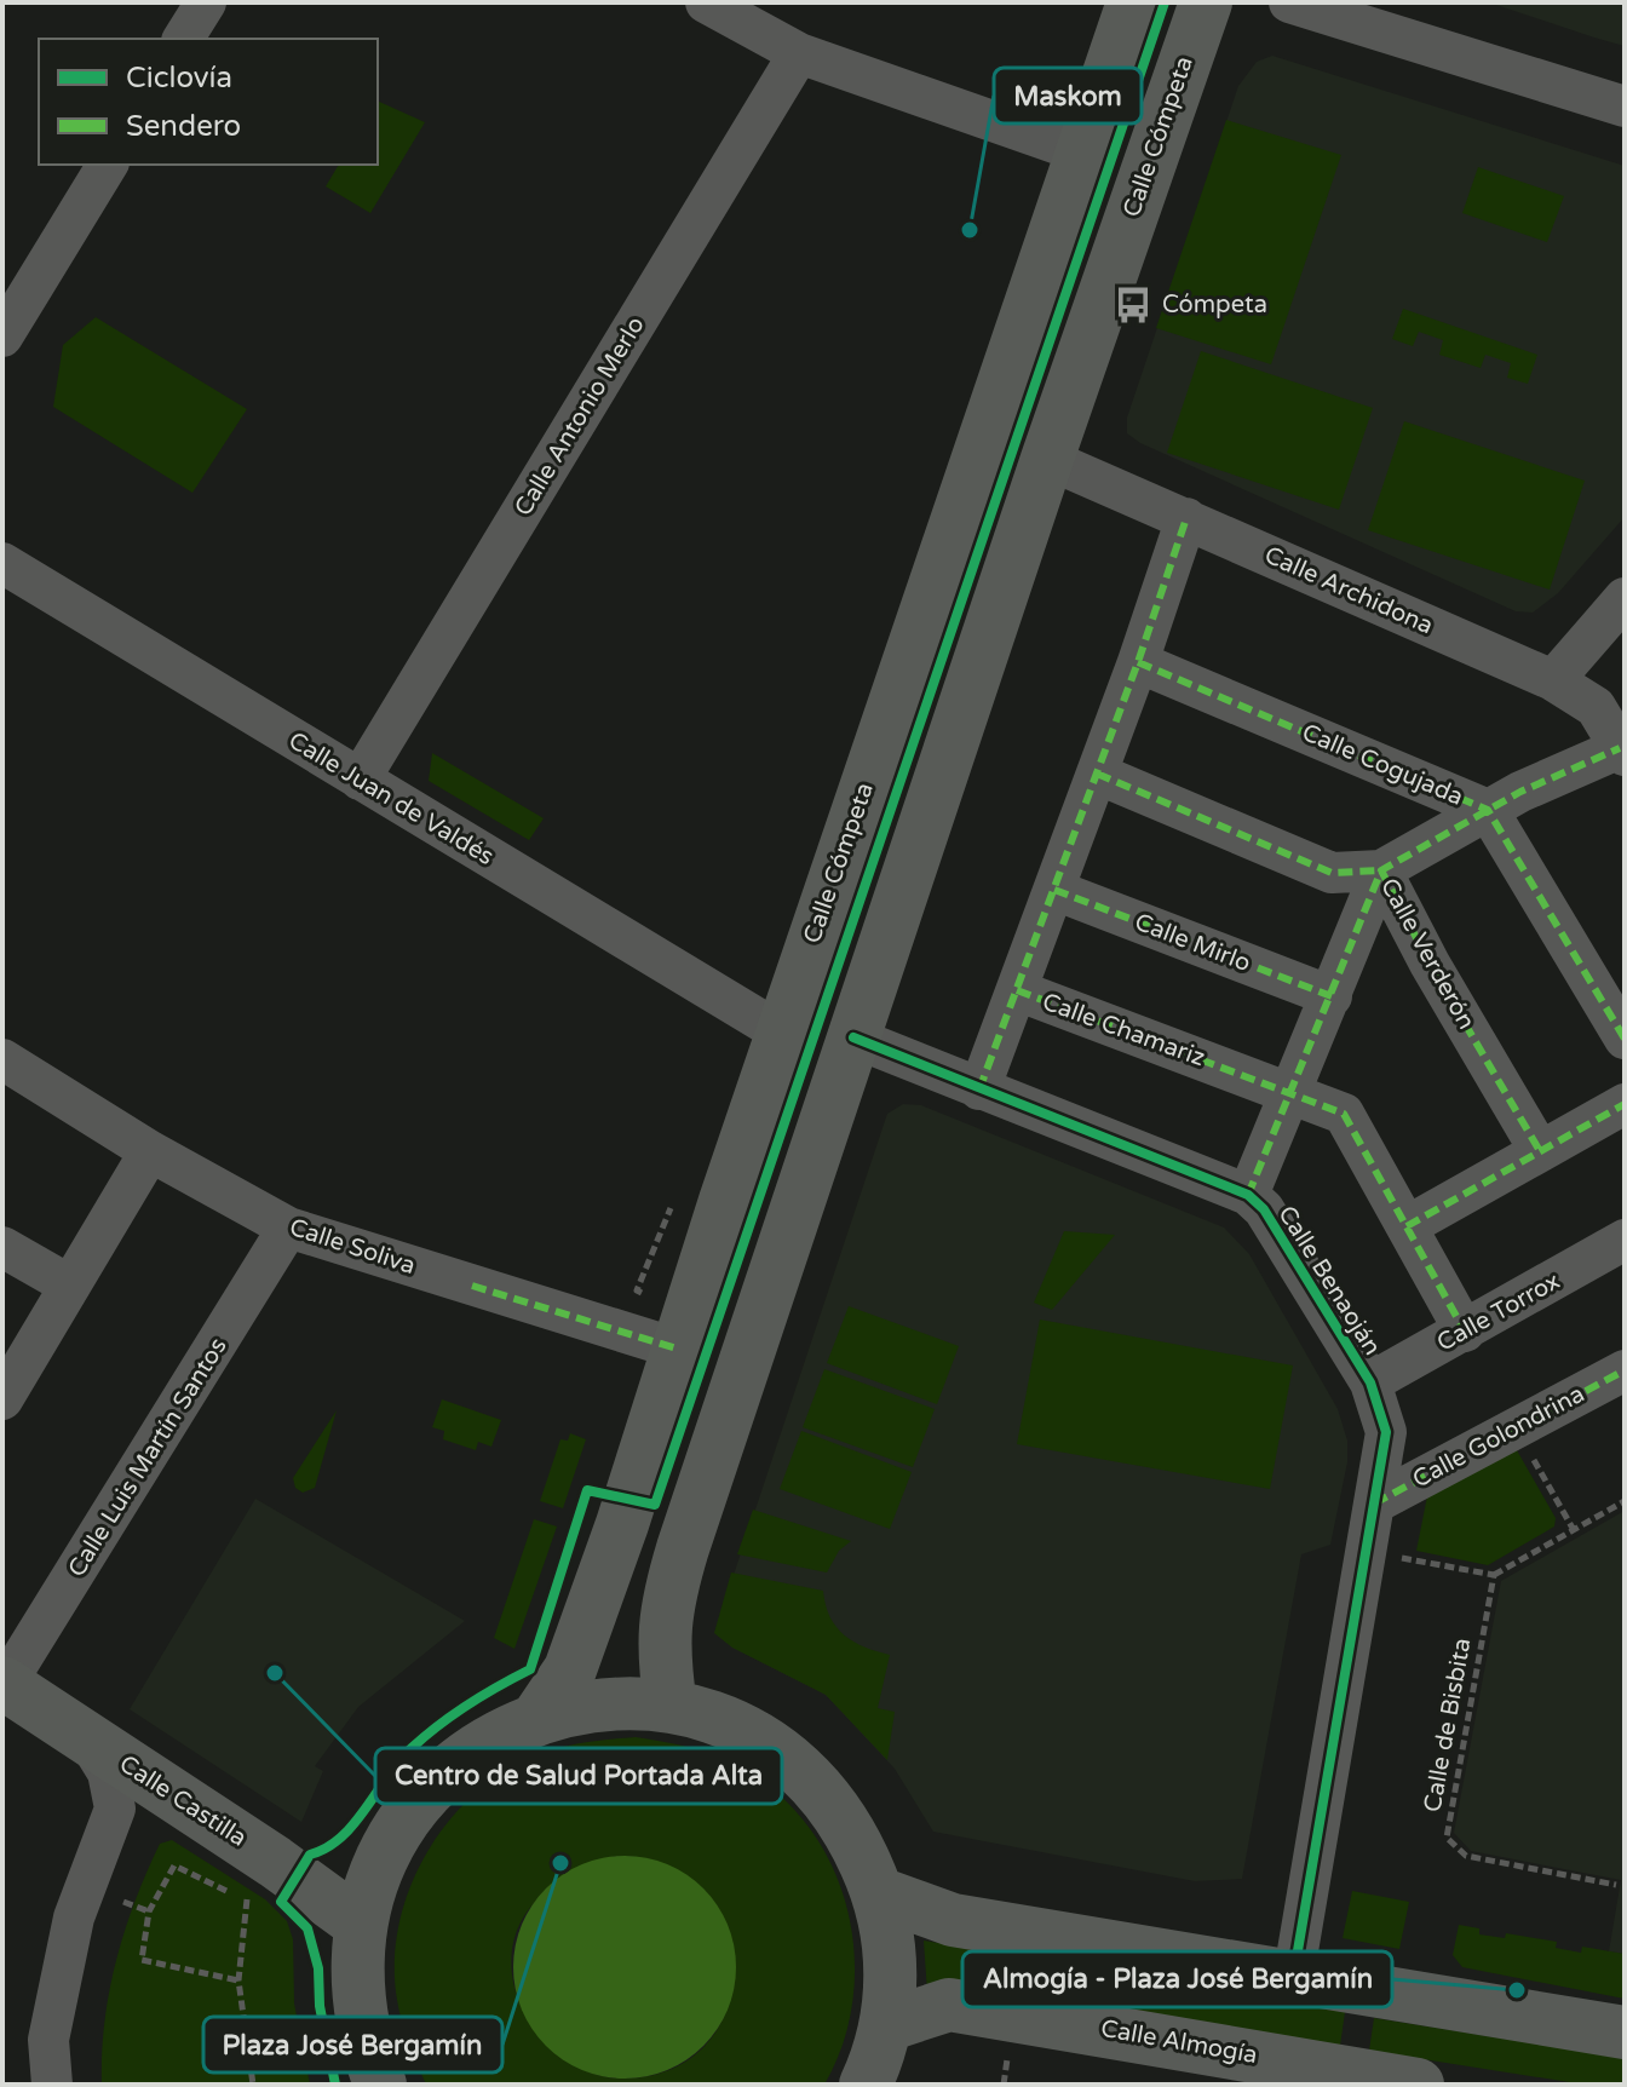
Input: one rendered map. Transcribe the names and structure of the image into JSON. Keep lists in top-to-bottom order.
{
  "streets": {
    "main road": ["Calle Cómpeta", "Calle Castilla", "Calle Almogía"],
    "street": [
      "Calle Antonio Merlo",
      "Calle Archidona",
      "Calle Cogujada",
      "Calle Juan de Valdés",
      "Calle Mirlo",
      "Calle Verderón",
      "Calle Chamariz",
      "Calle Soliva",
      "Calle Benaoján",
      "Calle Torrox",
      "Calle Golondrina",
      "Calle Luis Martín Santos"
    ],
    "path": ["Calle de Bisbita"]
  },
  "crossings": [
    ["Calle Cómpeta", "Calle Archidona"],
    ["Calle Cómpeta", "Calle Juan de Valdés"],
    ["Calle Cómpeta", "Calle Soliva"],
    ["Calle Cómpeta", "Calle Benaoján"],
    ["Calle Antonio Merlo", "Calle Juan de Valdés"],
    ["Calle Archidona", "Calle Chamariz"],
    ["Calle Cogujada", "Calle Chamariz"],
    ["Calle Mirlo", "Calle Chamariz"],
    ["Calle Verderón", "Calle Chamariz"],
    ["Calle Chamariz", "Calle Torrox"],
    ["Calle Soliva", "Calle Luis Martín Santos"],
    ["Calle Benaoján", "Calle Torrox"],
    ["Calle Benaoján", "Calle Golondrina"],
    ["Calle Luis Martín Santos", "Calle Castilla"]
  ],
  "places": {
    "other": [
      "Maskom",
      "Centro de Salud Portada Alta",
      "Plaza José Bergamín",
      "Almogía - Plaza José Bergamín"
    ],
    "bus stop": ["Cómpeta"]
  },
  "legend": ["Ciclovía", "Sendero"]
}
